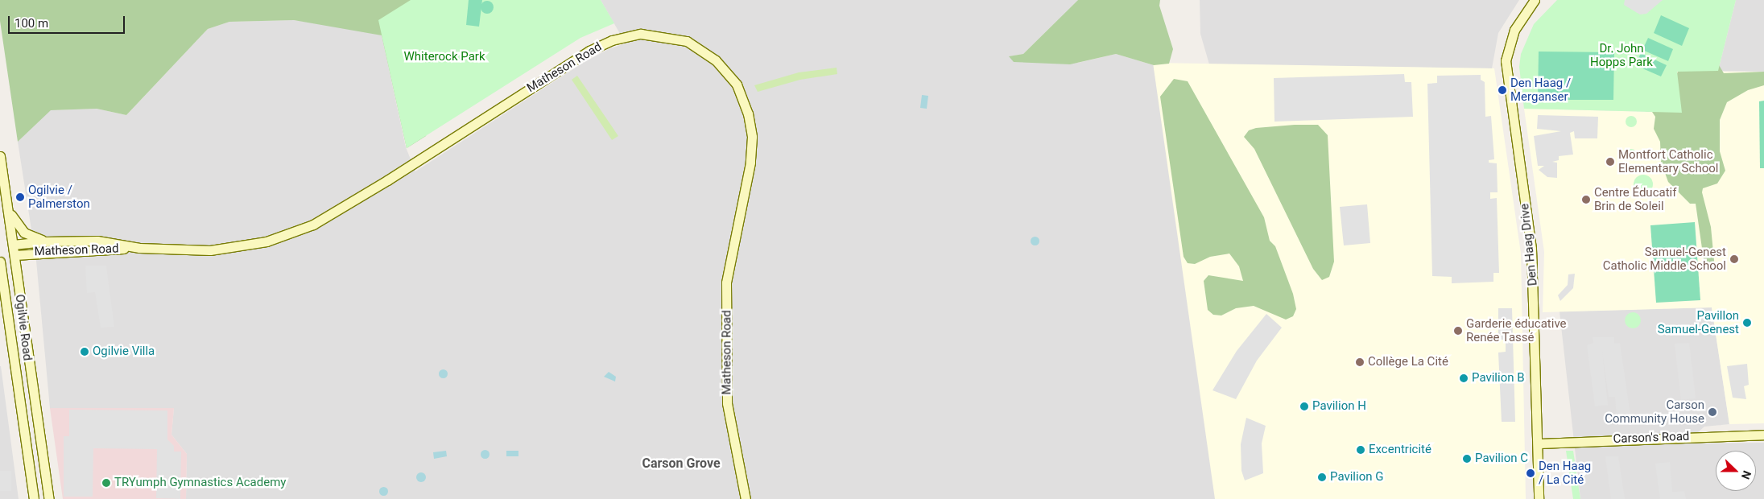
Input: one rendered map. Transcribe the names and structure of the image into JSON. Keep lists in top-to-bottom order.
{
  "streets": {
    "street": [
      "Matheson Road",
      "Den Haag Drive",
      "Ogilvie Road",
      "Carson's Road"
    ]
  },
  "crossings": [
    ["Matheson Road", "Ogilvie Road"],
    ["Den Haag Drive", "Carson's Road"]
  ],
  "districts": ["Carson Grove"],
  "parks": ["Dr. John Hopps Park", "Whiterock Park"],
  "places": [
    "Den Haag / Merganser",
    "Montfort Catholic Elementary School",
    "Ogilvie / Palmerston",
    "Centre Éducatif Brin de Soleil",
    "Samuel-Genest Catholic Middle School",
    "Pavillon Samuel-Genest",
    "Garderie éducative Renée Tassé",
    "Ogilvie Villa",
    "Collège La Cité",
    "Pavilion B",
    "Pavilion H",
    "Carson Community House",
    "Excentricité",
    "Pavilion C",
    "Den Haag / La Cité",
    "Pavilion G",
    "TRYumph Gymnastics Academy"
  ],
  "scale_bar": "100 m",
  "north": "right"
}
